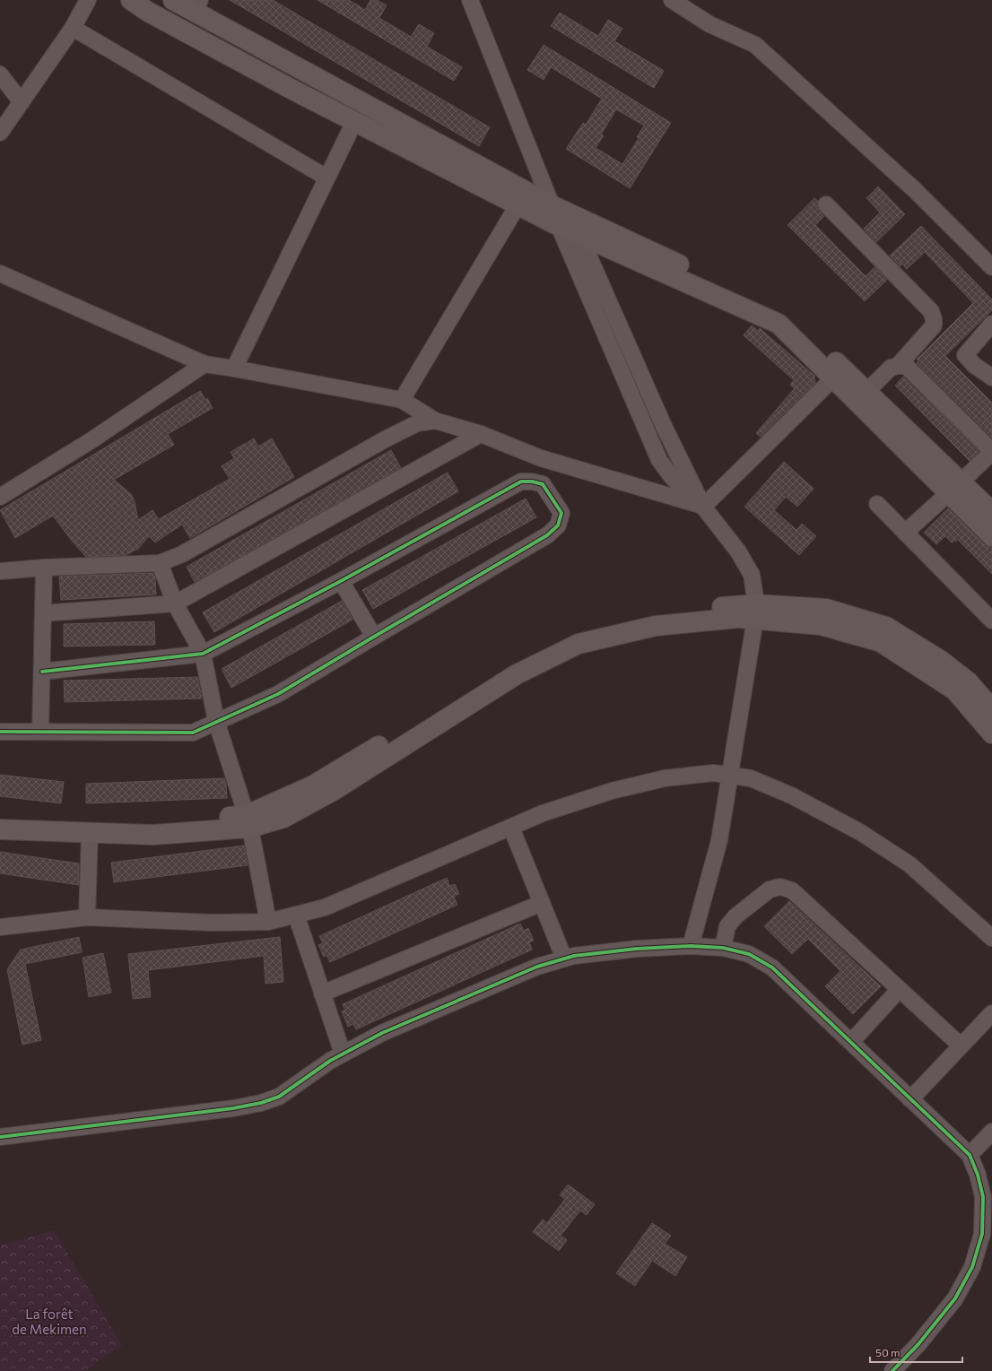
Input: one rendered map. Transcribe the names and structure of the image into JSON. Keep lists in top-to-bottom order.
{
  "parks": ["La forêt de Mekimen"],
  "scale_bar": "50 m"
}
